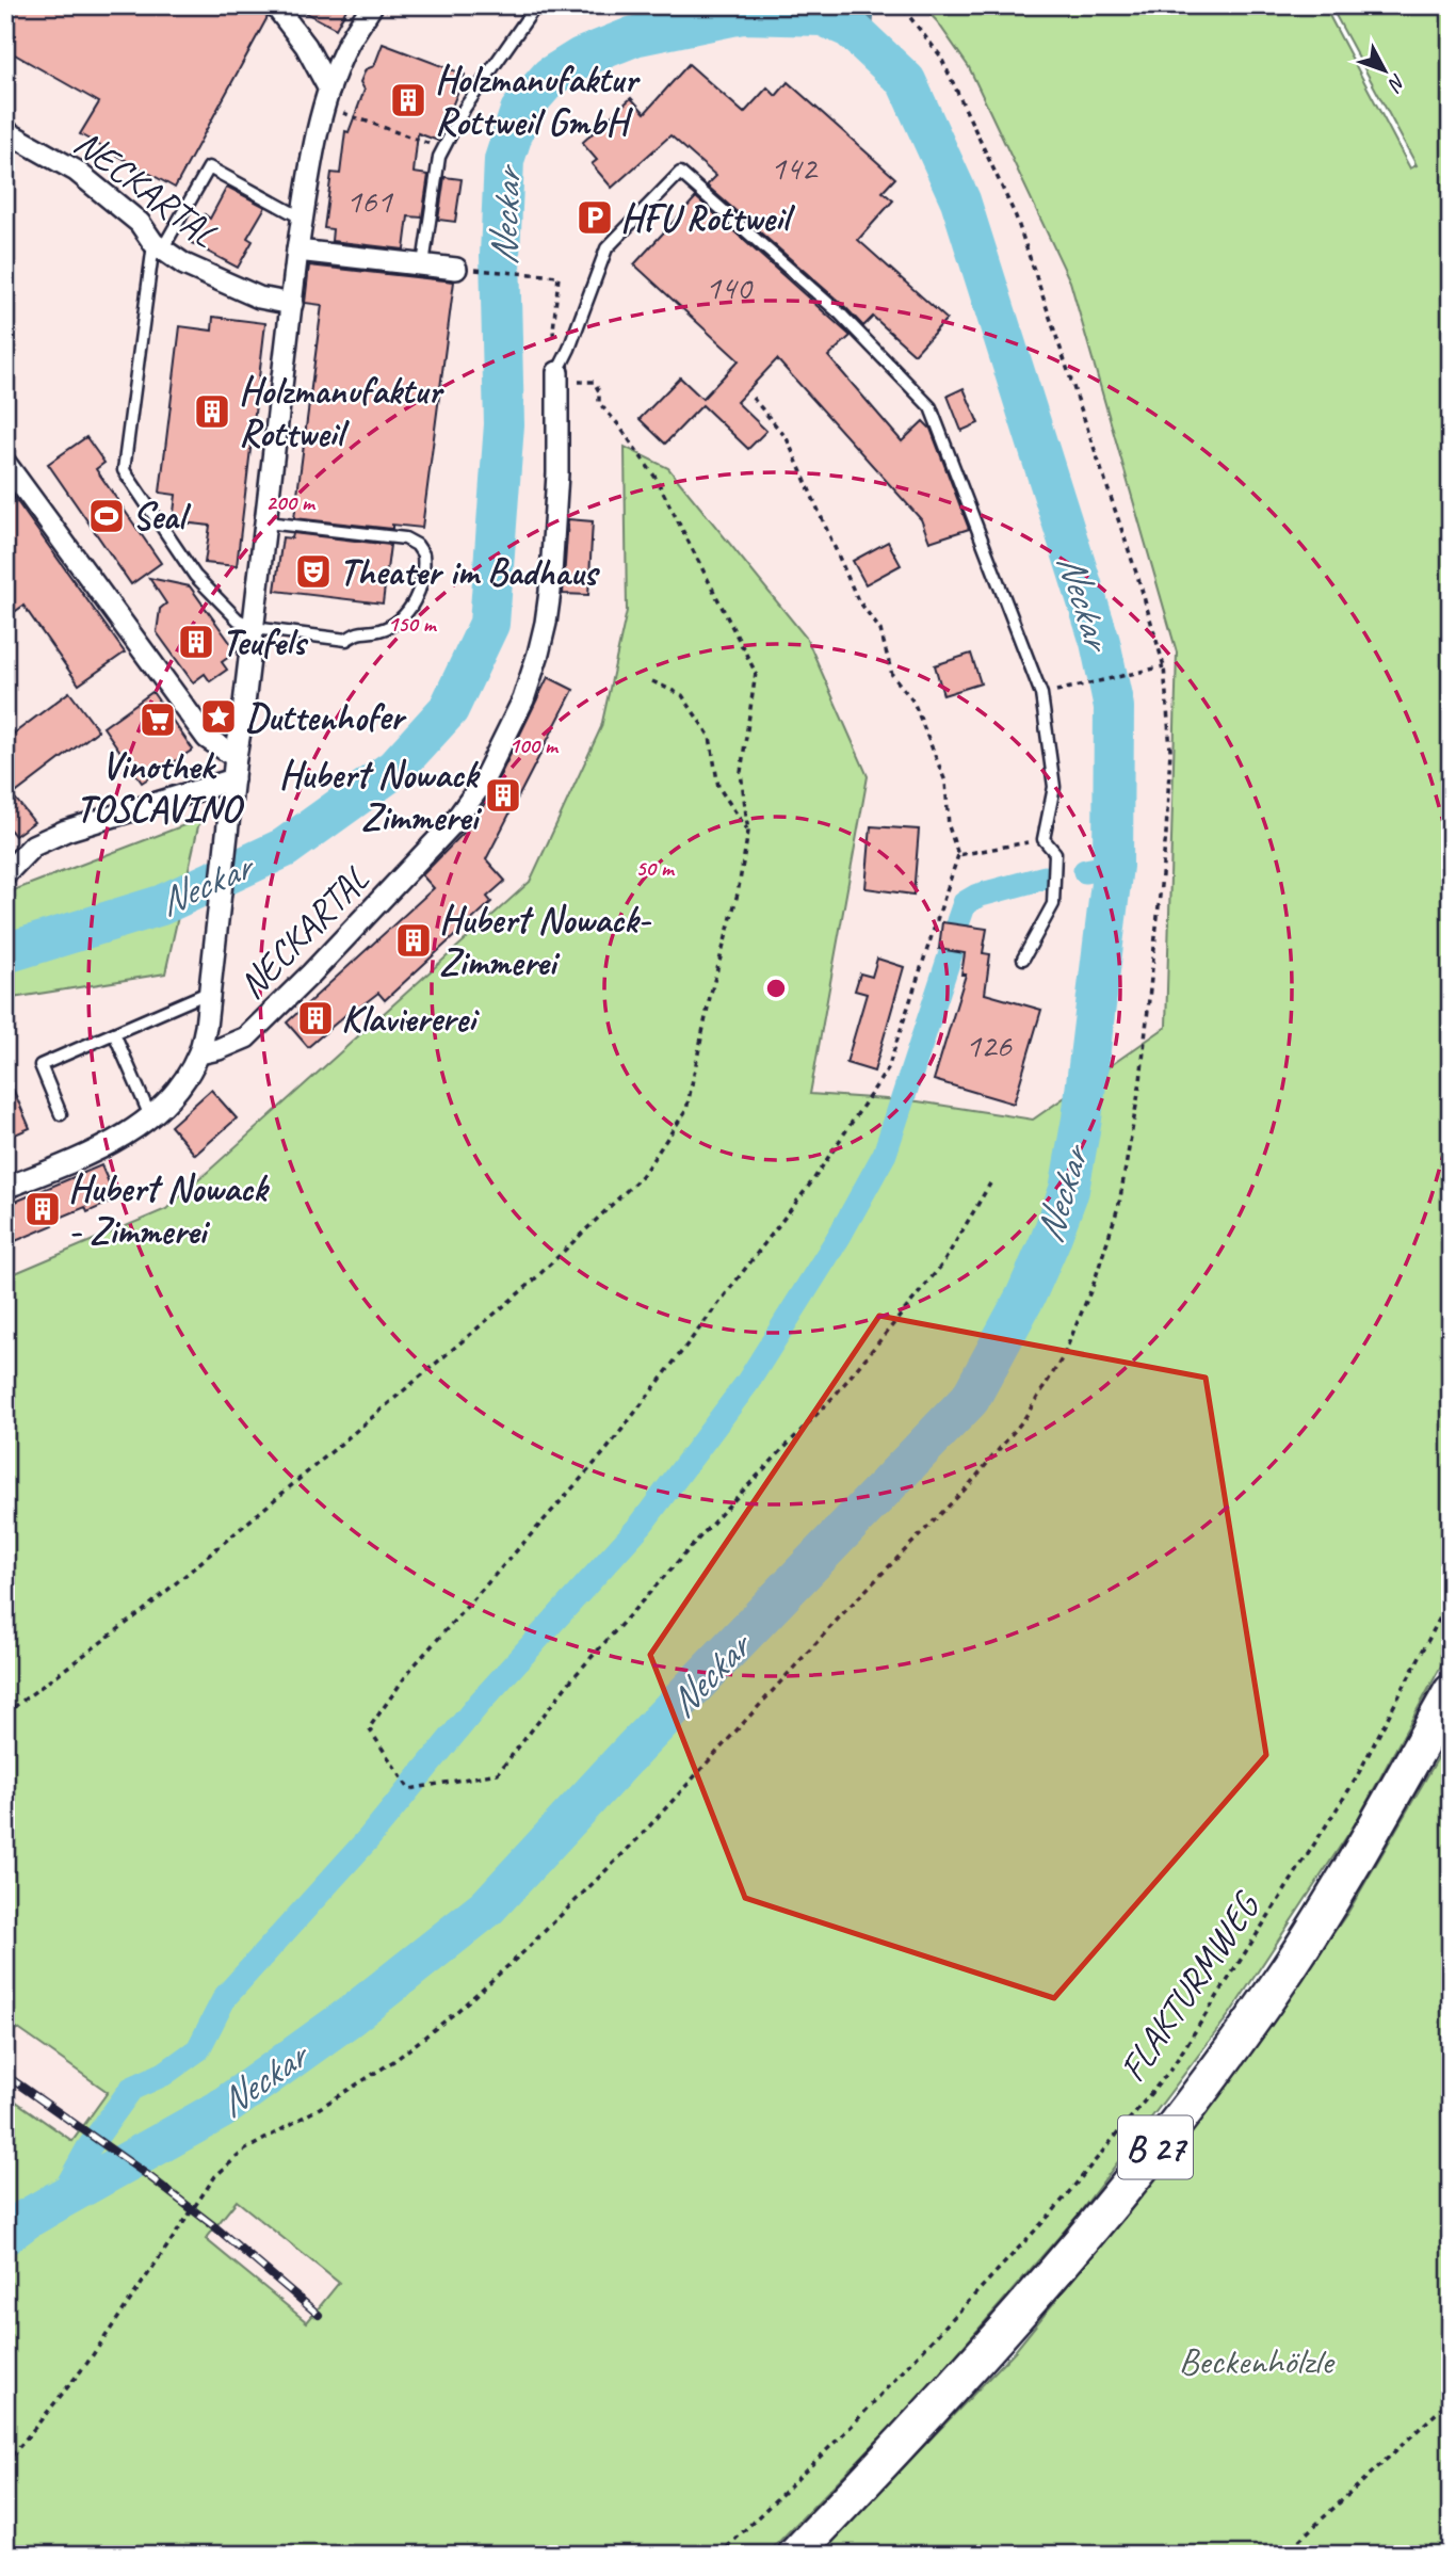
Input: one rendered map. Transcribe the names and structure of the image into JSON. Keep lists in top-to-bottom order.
{
  "streets": {
    "main road": ["B 27"],
    "street": ["NECKARTAL"],
    "path": ["FLAKTURMWEG"]
  },
  "water": ["Neckar"],
  "parks": ["Beckenhölzle"],
  "places": {
    "building": [
      "Holzmanufaktur Rottweil GmbH",
      "Holzmanufaktur Rottweil",
      "Teufels",
      "Hubert Nowack Zimmerei",
      "Hubert Nowack- Zimmerei",
      "Klaviererei",
      "Hubert Nowack - Zimmerei"
    ],
    "parking": ["HFU Rottweil"],
    "sports": ["Seal"],
    "theatre": ["Theater im Badhaus"],
    "place": ["Duttenhofer"],
    "supermarket": ["Vinothek TOSCAVINO"]
  },
  "house_numbers": [
    "142",
    "161",
    "140",
    "126"
  ],
  "north": "bottom right",
  "rings": [
    "200 m",
    "150 m",
    "100 m",
    "50 m"
  ]
}
